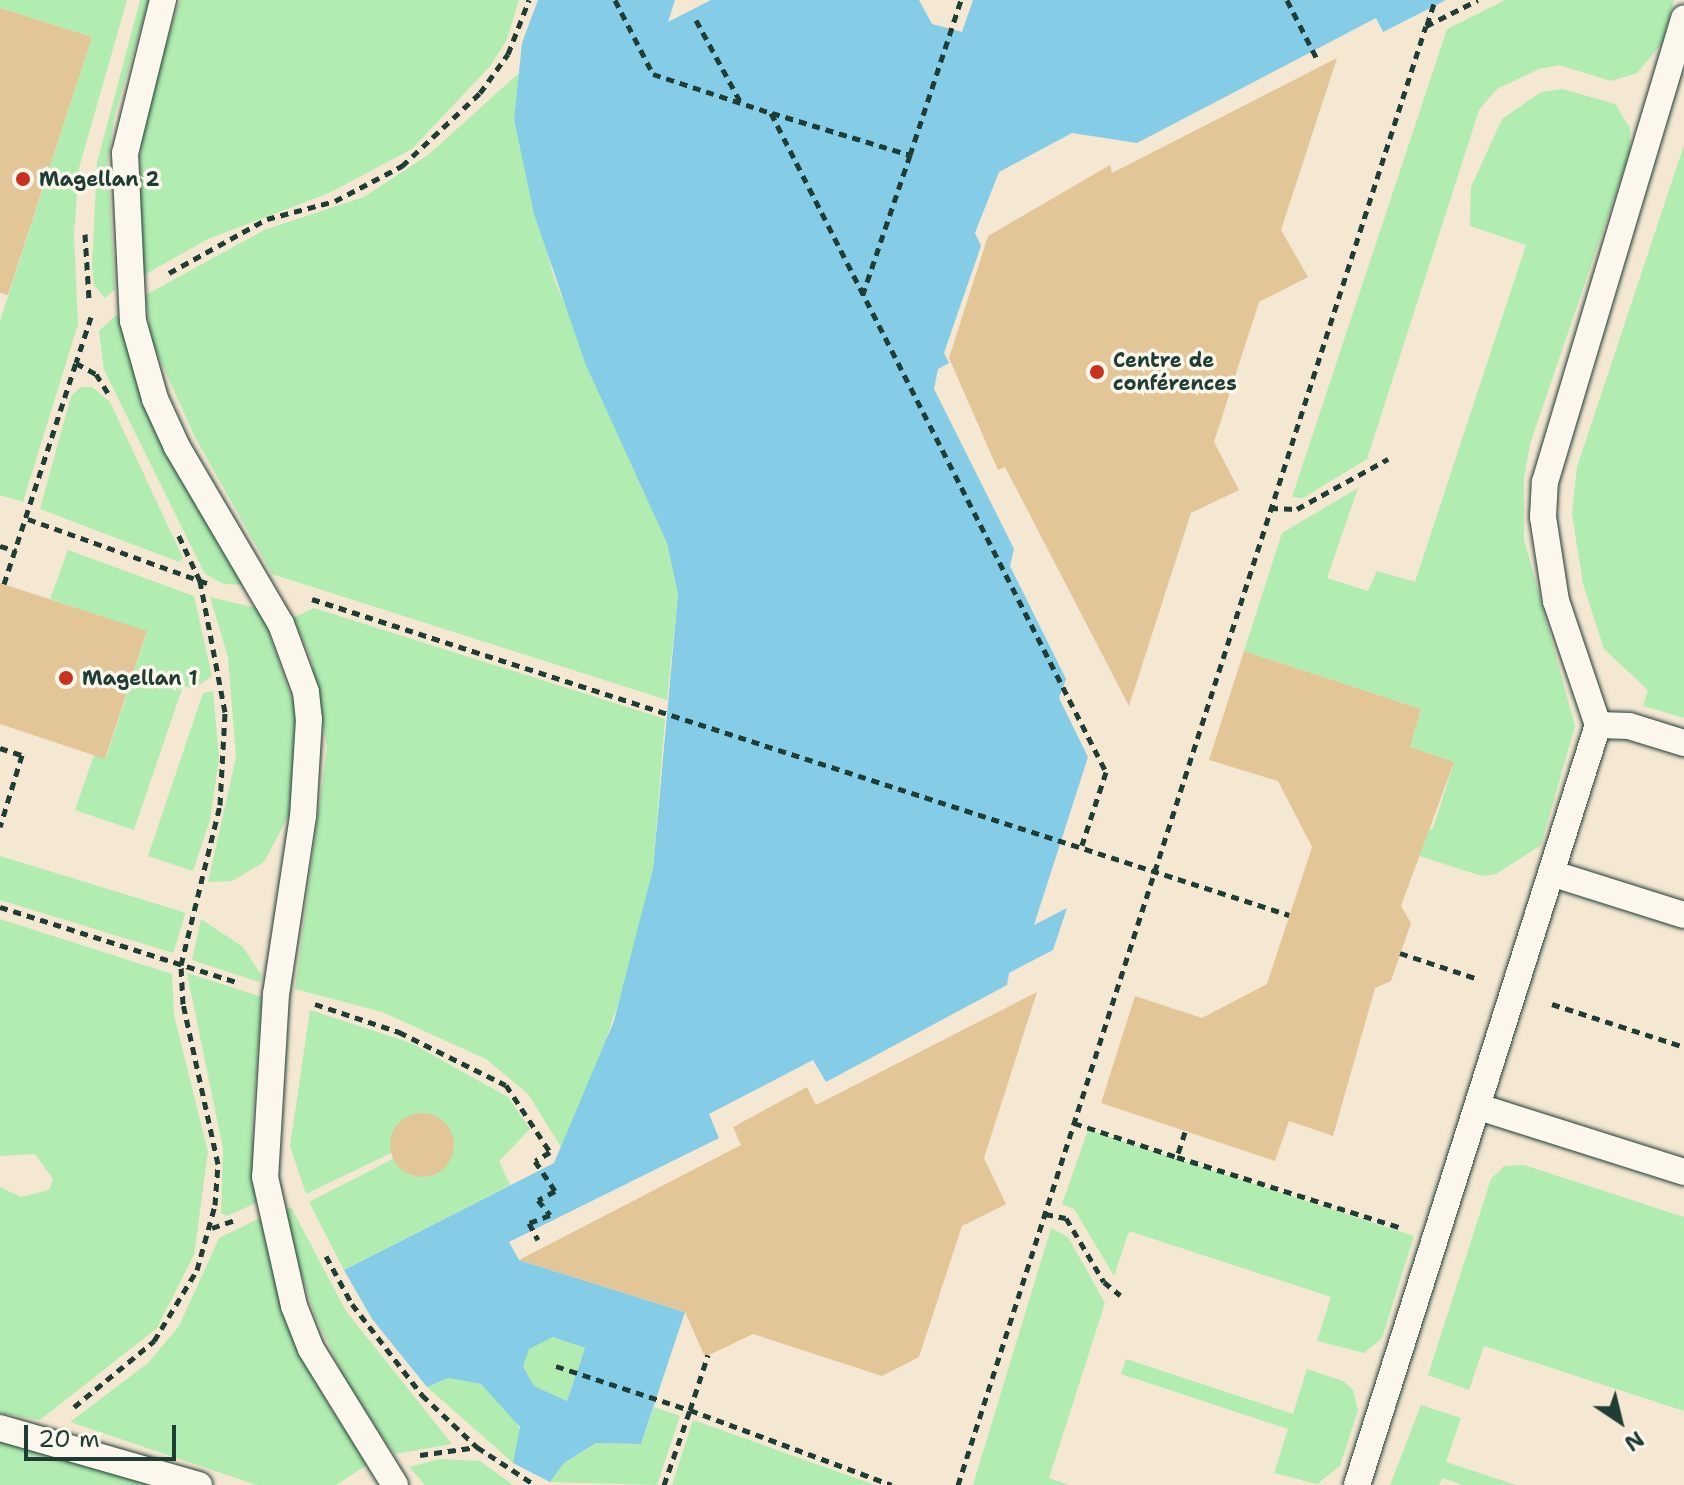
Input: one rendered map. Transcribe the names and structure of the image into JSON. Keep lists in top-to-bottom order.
{
  "places": ["Magellan 2", "Centre de conférences", "Magellan 1"],
  "scale_bar": "20 m",
  "north": "bottom right"
}
